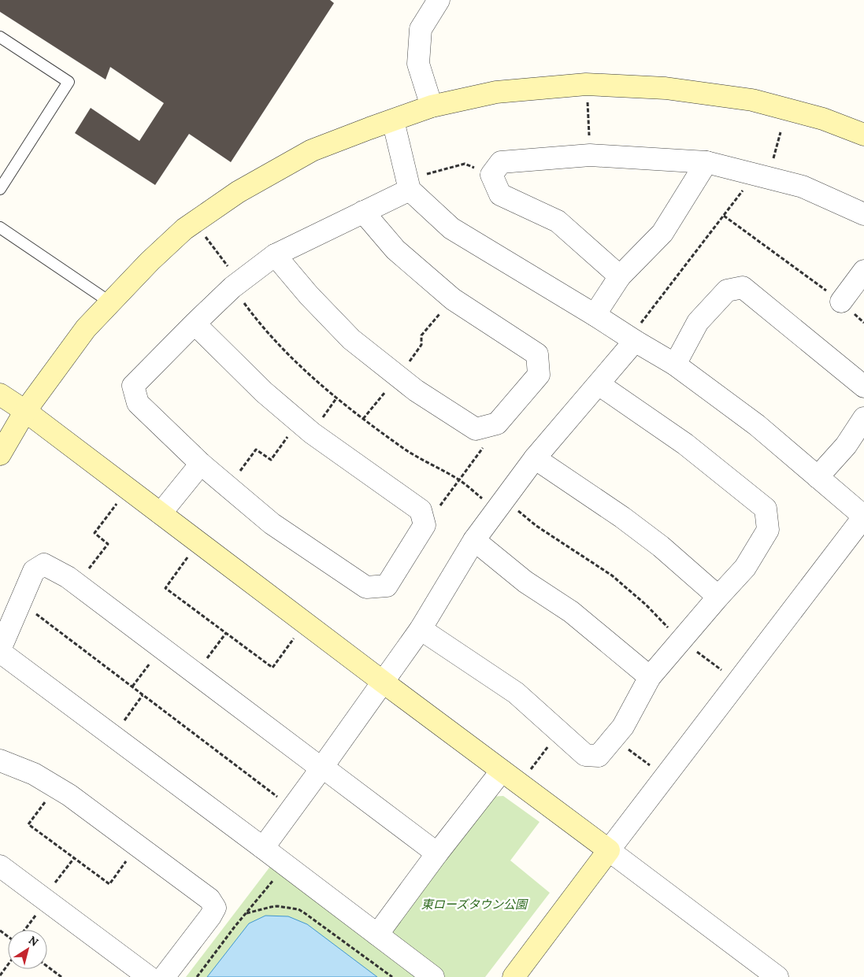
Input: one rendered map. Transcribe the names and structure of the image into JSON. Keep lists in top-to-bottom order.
{
  "parks": ["東ローズタウン公園"],
  "north": "top right"
}
